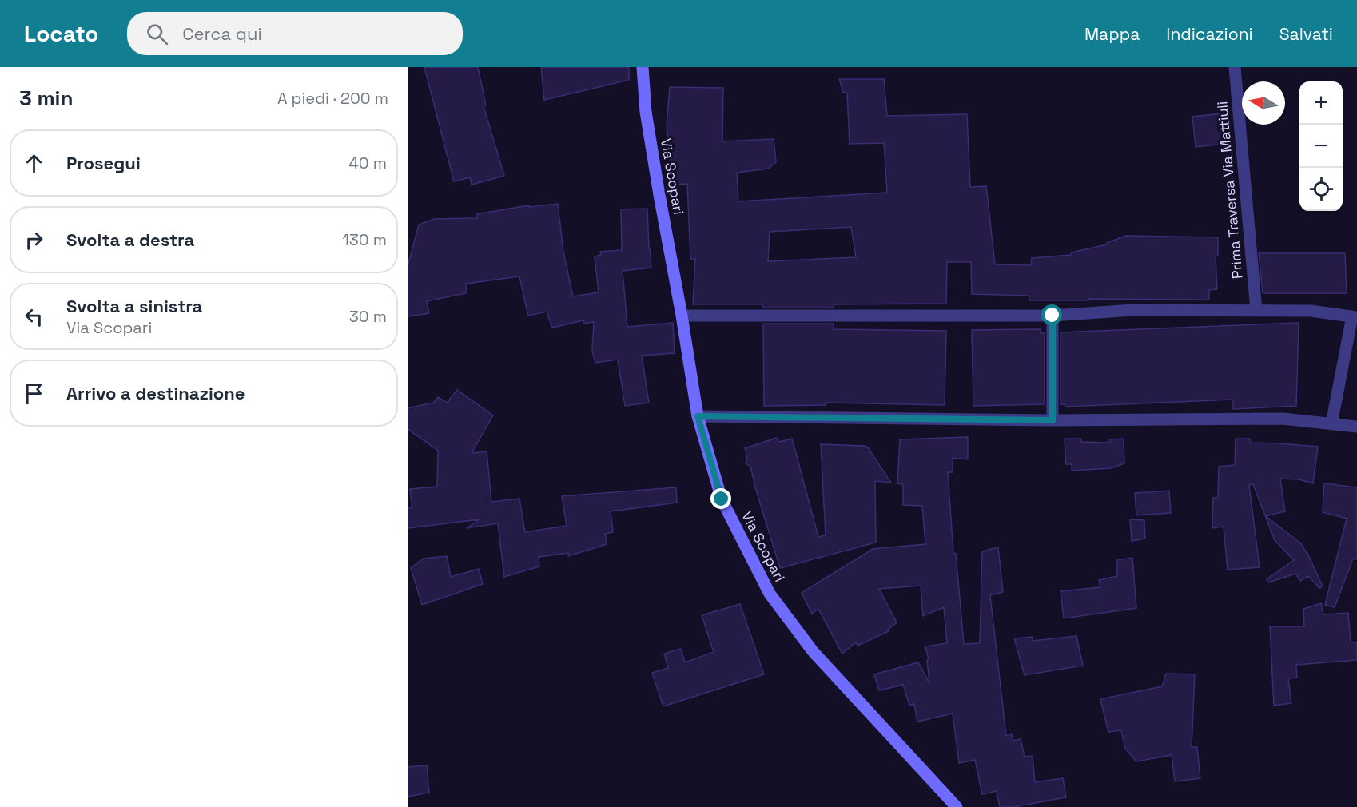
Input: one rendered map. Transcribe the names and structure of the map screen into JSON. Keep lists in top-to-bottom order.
{
  "streets": {
    "street": ["Via Scopari", "Prima Traversa Via Mattiuli"]
  },
  "north": "left",
  "page": {
    "header": "Locato",
    "search": "Cerca qui",
    "nav": ["Mappa", "Indicazioni", "Salvati"],
    "heading": ["3 min", "A piedi · 200 m"],
    "map_buttons": ["+", "−"],
    "list": [
      ["Prosegui", "40 m"],
      ["Svolta a destra", "130 m"],
      ["Svolta a sinistra", "Via Scopari", "30 m"],
      "Arrivo a destinazione"
    ]
  }
}
